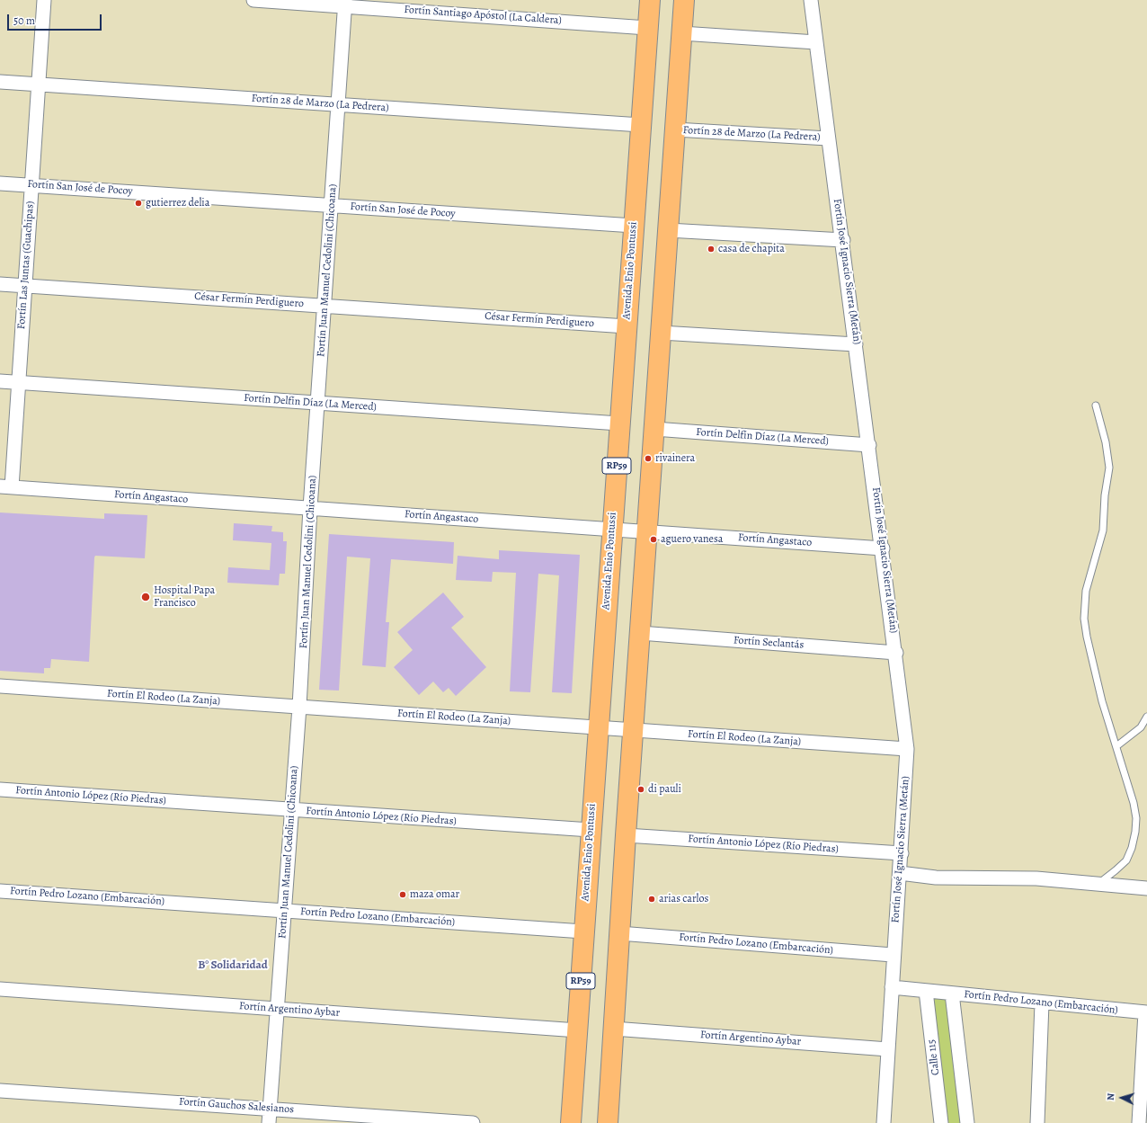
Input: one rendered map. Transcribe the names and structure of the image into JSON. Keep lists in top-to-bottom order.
{
  "streets": {
    "main road": ["Avenida Enio Pontussi", "RP59"],
    "street": [
      "Fortín Santiago Apóstol (La Caldera)",
      "Fortín 28 de Marzo (La Pedrera)",
      "Fortín San José de Pocoy",
      "Fortín Las Juntas (Guachipas)",
      "Fortín Juan Manuel Cedolini (Chicoana)",
      "Fortín José Ignacio Sierra (Metán)",
      "César Fermín Perdiguero",
      "Fortín Delfín Díaz (La Merced)",
      "Fortín Angastaco",
      "Fortín Seclantás",
      "Fortín El Rodeo (La Zanja)",
      "Fortín Antonio López (Río Piedras)",
      "Fortín Pedro Lozano (Embarcación)",
      "Fortín Argentino Aybar",
      "Calle 115",
      "Fortín Gauchos Salesianos"
    ]
  },
  "crossings": [
    ["Fortín Santiago Apóstol (La Caldera)", "Fortín Juan Manuel Cedolini (Chicoana)"],
    ["Fortín Santiago Apóstol (La Caldera)", "Avenida Enio Pontussi"],
    ["Fortín 28 de Marzo (La Pedrera)", "Fortín Las Juntas (Guachipas)"],
    ["Fortín 28 de Marzo (La Pedrera)", "Fortín Juan Manuel Cedolini (Chicoana)"],
    ["Fortín 28 de Marzo (La Pedrera)", "Avenida Enio Pontussi"],
    ["Fortín 28 de Marzo (La Pedrera)", "Fortín José Ignacio Sierra (Metán)"],
    ["Fortín San José de Pocoy", "Fortín Las Juntas (Guachipas)"],
    ["Fortín San José de Pocoy", "Fortín Juan Manuel Cedolini (Chicoana)"],
    ["Fortín San José de Pocoy", "Avenida Enio Pontussi"],
    ["Fortín Las Juntas (Guachipas)", "César Fermín Perdiguero"],
    ["Fortín Las Juntas (Guachipas)", "Fortín Delfín Díaz (La Merced)"],
    ["Fortín Las Juntas (Guachipas)", "Fortín Angastaco"],
    ["Fortín Juan Manuel Cedolini (Chicoana)", "César Fermín Perdiguero"],
    ["Fortín Juan Manuel Cedolini (Chicoana)", "Fortín Delfín Díaz (La Merced)"],
    ["Fortín Juan Manuel Cedolini (Chicoana)", "Fortín Angastaco"],
    ["Fortín Juan Manuel Cedolini (Chicoana)", "Fortín El Rodeo (La Zanja)"],
    ["Fortín Juan Manuel Cedolini (Chicoana)", "Fortín Antonio López (Río Piedras)"],
    ["Fortín Juan Manuel Cedolini (Chicoana)", "Fortín Pedro Lozano (Embarcación)"],
    ["Fortín Juan Manuel Cedolini (Chicoana)", "Fortín Argentino Aybar"],
    ["Fortín Juan Manuel Cedolini (Chicoana)", "Fortín Gauchos Salesianos"],
    ["Avenida Enio Pontussi", "César Fermín Perdiguero"],
    ["Avenida Enio Pontussi", "Fortín Delfín Díaz (La Merced)"],
    ["Avenida Enio Pontussi", "Fortín Angastaco"],
    ["Avenida Enio Pontussi", "Fortín El Rodeo (La Zanja)"],
    ["Avenida Enio Pontussi", "Fortín Antonio López (Río Piedras)"],
    ["Avenida Enio Pontussi", "Fortín Pedro Lozano (Embarcación)"],
    ["Avenida Enio Pontussi", "Fortín Argentino Aybar"],
    ["Fortín José Ignacio Sierra (Metán)", "Fortín Delfín Díaz (La Merced)"],
    ["Fortín José Ignacio Sierra (Metán)", "Fortín Angastaco"],
    ["Fortín José Ignacio Sierra (Metán)", "Fortín Seclantás"],
    ["Fortín José Ignacio Sierra (Metán)", "Fortín El Rodeo (La Zanja)"],
    ["Fortín José Ignacio Sierra (Metán)", "Fortín Antonio López (Río Piedras)"],
    ["Fortín José Ignacio Sierra (Metán)", "Fortín Pedro Lozano (Embarcación)"],
    ["Fortín José Ignacio Sierra (Metán)", "Fortín Argentino Aybar"],
    ["Fortín Pedro Lozano (Embarcación)", "Calle 115"]
  ],
  "districts": ["B° Solidaridad"],
  "places": [
    "gutierrez delia",
    "casa de chapita",
    "rivainera",
    "aguero vanesa",
    "Hospital Papa Francisco",
    "di pauli",
    "maza omar",
    "arias carlos"
  ],
  "scale_bar": "50 m",
  "north": "left"
}
